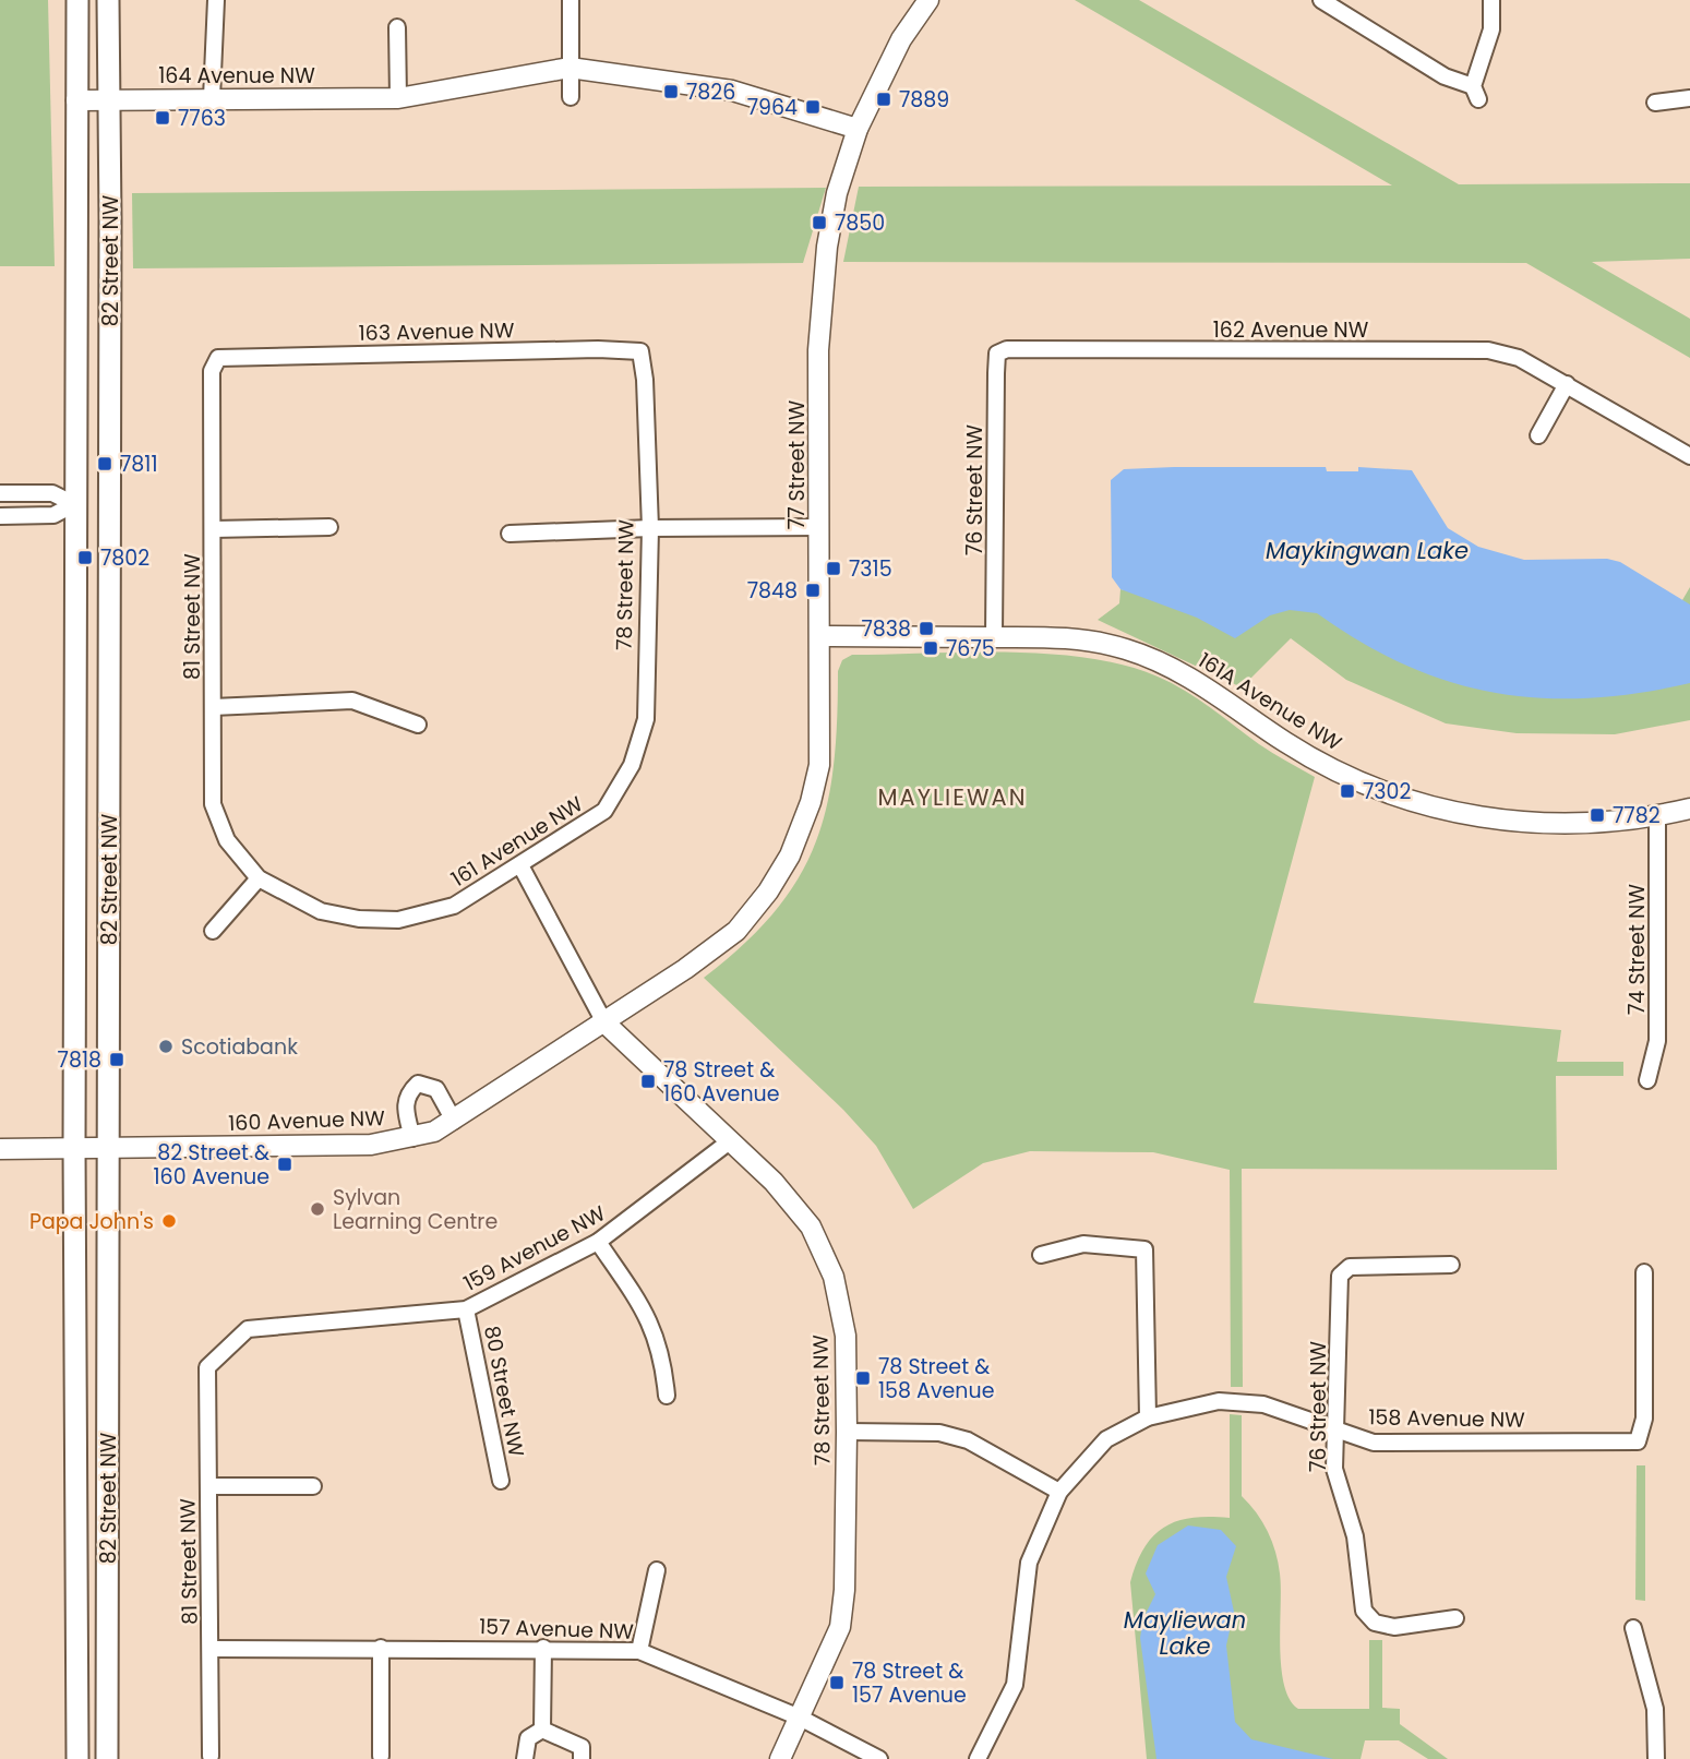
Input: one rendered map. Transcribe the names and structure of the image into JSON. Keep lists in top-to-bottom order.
{
  "streets": {
    "main road": ["82 Street NW"],
    "street": [
      "164 Avenue NW",
      "162 Avenue NW",
      "163 Avenue NW",
      "77 Street NW",
      "76 Street NW",
      "78 Street NW",
      "81 Street NW",
      "161A Avenue NW",
      "161 Avenue NW",
      "74 Street NW",
      "160 Avenue NW",
      "159 Avenue NW",
      "80 Street NW",
      "158 Avenue NW",
      "157 Avenue NW"
    ]
  },
  "crossings": [
    ["164 Avenue NW", "82 Street NW"],
    ["164 Avenue NW", "77 Street NW"],
    ["82 Street NW", "160 Avenue NW"],
    ["162 Avenue NW", "76 Street NW"],
    ["163 Avenue NW", "78 Street NW"],
    ["163 Avenue NW", "81 Street NW"],
    ["77 Street NW", "161A Avenue NW"],
    ["77 Street NW", "160 Avenue NW"],
    ["76 Street NW", "161A Avenue NW"],
    ["76 Street NW", "158 Avenue NW"],
    ["78 Street NW", "161 Avenue NW"],
    ["78 Street NW", "160 Avenue NW"],
    ["78 Street NW", "159 Avenue NW"],
    ["78 Street NW", "157 Avenue NW"],
    ["81 Street NW", "161 Avenue NW"],
    ["81 Street NW", "159 Avenue NW"],
    ["81 Street NW", "157 Avenue NW"],
    ["161A Avenue NW", "74 Street NW"],
    ["159 Avenue NW", "80 Street NW"]
  ],
  "districts": ["MAYLIEWAN"],
  "water": ["Maykingwan Lake", "Mayliewan Lake"],
  "places": {
    "transit": [
      "7826",
      "7889",
      "7964",
      "7763",
      "7850",
      "7811",
      "7802",
      "7315",
      "7848",
      "7838",
      "7675",
      "7302",
      "7782",
      "7818",
      "78 Street & 160 Avenue",
      "82 Street & 160 Avenue",
      "78 Street & 158 Avenue",
      "78 Street & 157 Avenue"
    ],
    "other": ["Scotiabank", "Sylvan Learning Centre", "Papa John's"]
  }
}
